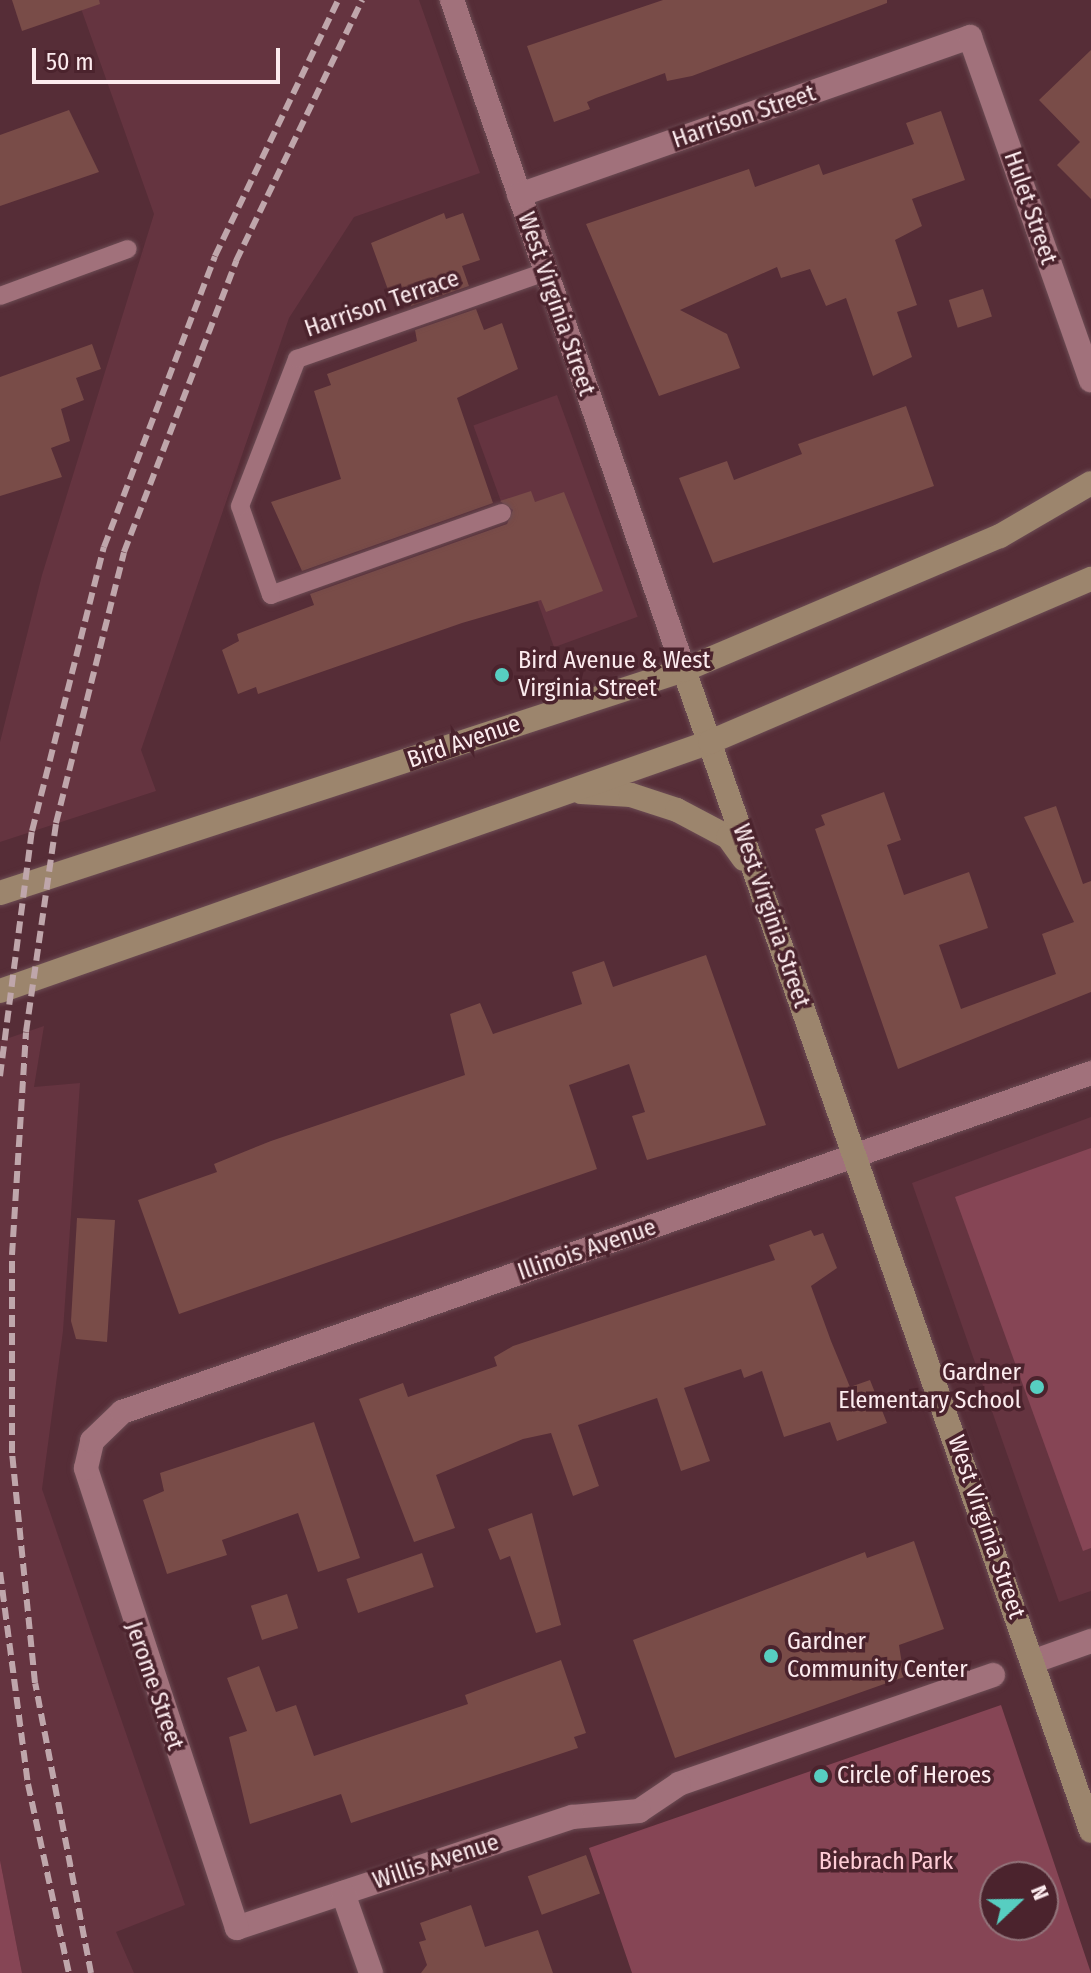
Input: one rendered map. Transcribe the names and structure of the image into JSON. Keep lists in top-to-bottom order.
{
  "streets": {
    "main road": ["West Virginia Street", "Bird Avenue"],
    "street": [
      "Harrison Street",
      "Hulet Street",
      "Illinois Avenue",
      "Jerome Street",
      "Willis Avenue"
    ],
    "lane": ["Harrison Terrace"]
  },
  "crossings": [
    ["Harrison Street", "Hulet Street"],
    ["Harrison Street", "West Virginia Street"],
    ["Harrison Terrace", "West Virginia Street"],
    ["West Virginia Street", "Bird Avenue"],
    ["West Virginia Street", "Illinois Avenue"],
    ["Illinois Avenue", "Jerome Street"],
    ["Jerome Street", "Willis Avenue"]
  ],
  "parks": ["Biebrach Park"],
  "places": [
    "Bird Avenue & West Virginia Street",
    "Gardner Elementary School",
    "Gardner Community Center",
    "Circle of Heroes"
  ],
  "scale_bar": "50 m",
  "north": "right"
}
